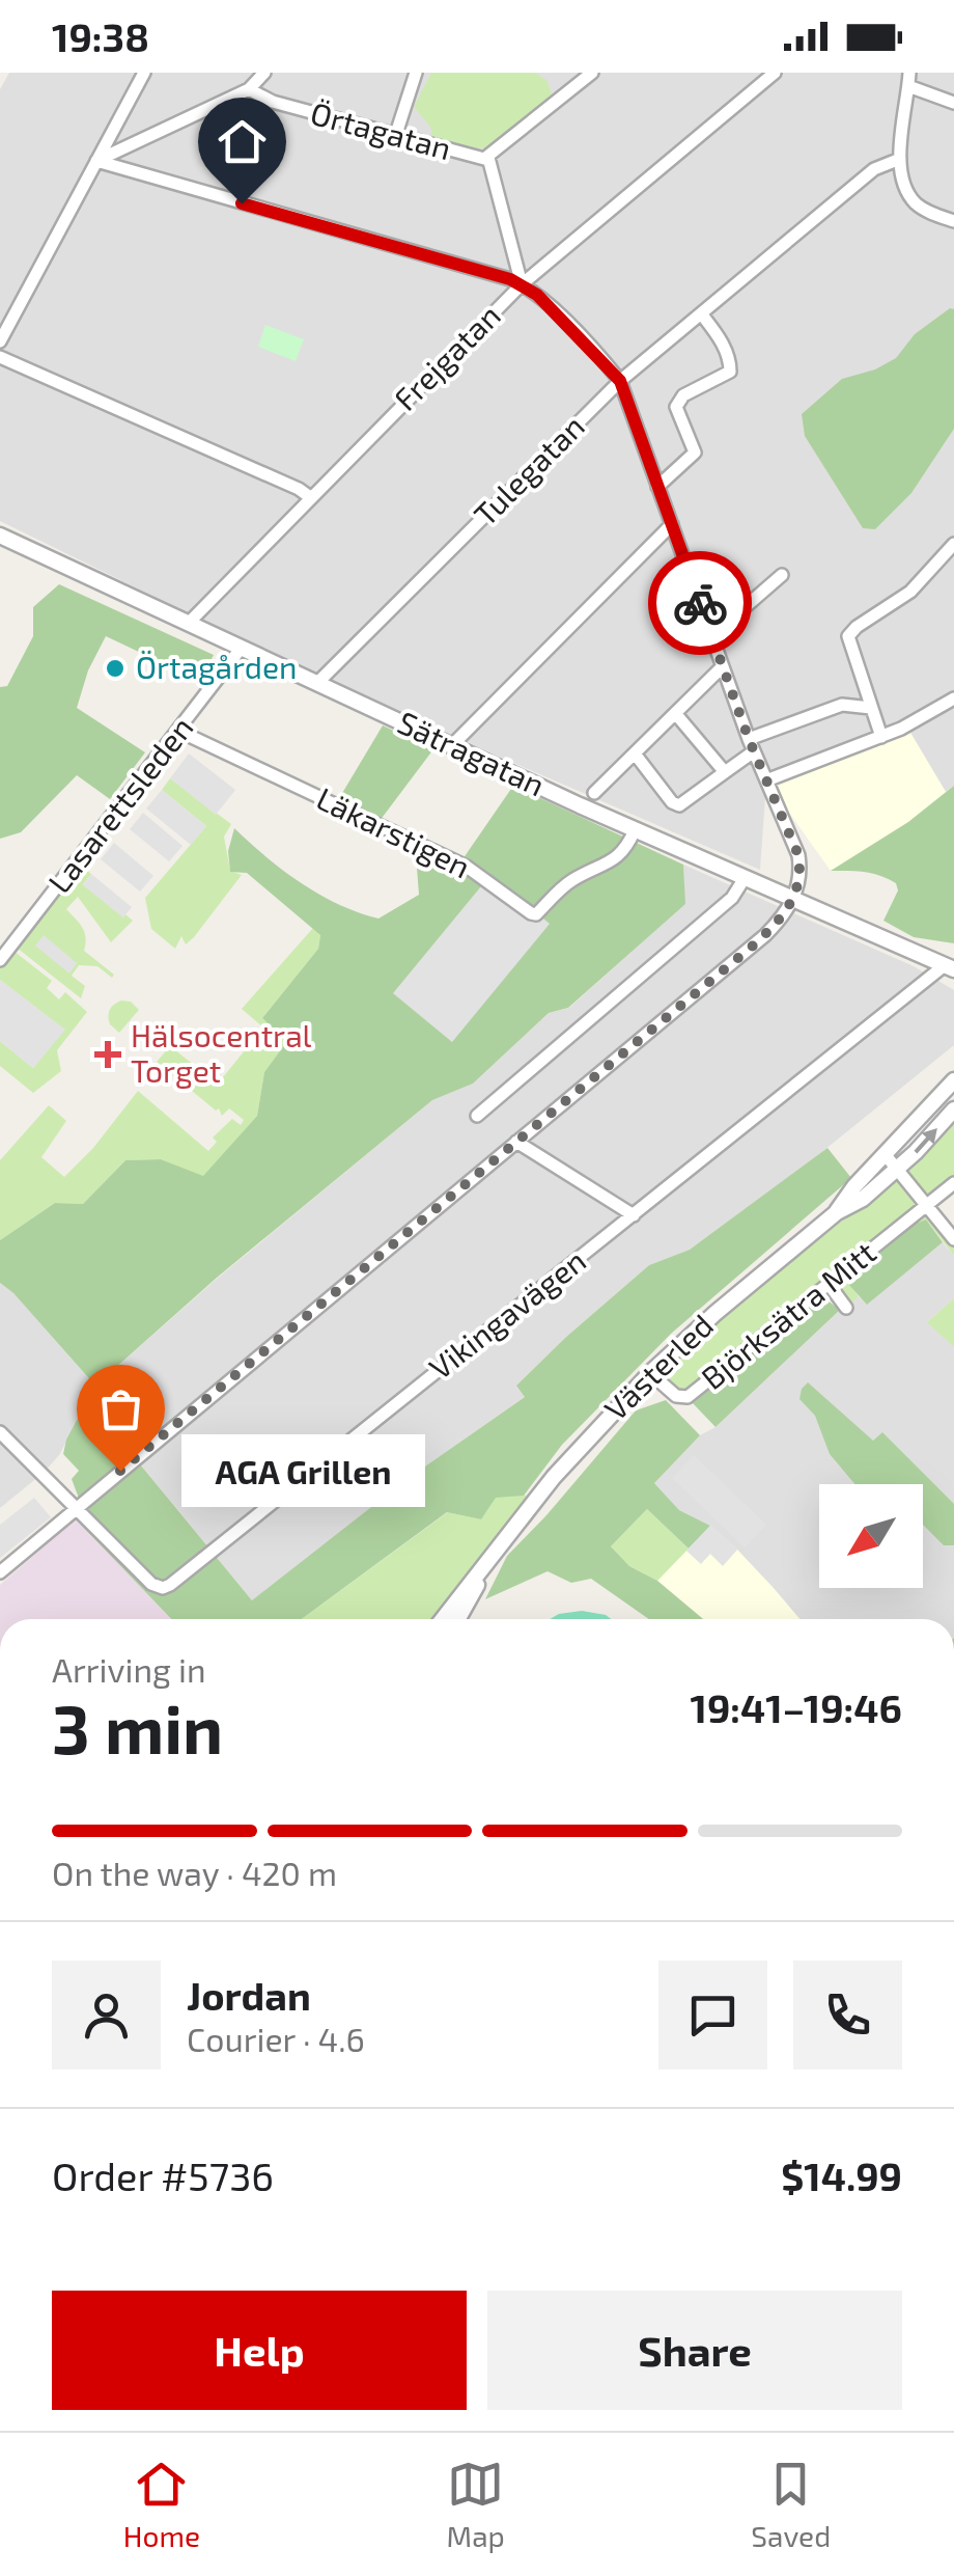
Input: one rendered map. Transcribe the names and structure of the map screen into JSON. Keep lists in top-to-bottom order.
{
  "streets": {
    "street": [
      "Örtagatan",
      "Frejgatan",
      "Tulegatan",
      "Sätragatan",
      "Lasarettsleden",
      "Läkarstigen",
      "Vikingavägen",
      "Björksätra Mitt",
      "Västerled"
    ]
  },
  "crossings": [
    ["Frejgatan", "Sätragatan"],
    ["Tulegatan", "Sätragatan"],
    ["Sätragatan", "Lasarettsleden"],
    ["Sätragatan", "Läkarstigen"],
    ["Sätragatan", "Vikingavägen"],
    ["Lasarettsleden", "Läkarstigen"],
    ["Björksätra Mitt", "Västerled"]
  ],
  "places": {
    "other": ["Örtagården", "AGA Grillen"],
    "health": ["Hälsocentral Torget"]
  },
  "north": "bottom left",
  "page": {
    "status": "19:38",
    "bubble": "AGA Grillen",
    "heading": ["3 min", "Arriving in", "19:41–19:46"],
    "panel": [
      "Jordan",
      "Courier · 4.6",
      "Order #5736",
      "$14.99"
    ],
    "bar": "On the way · 420 m",
    "buttons": ["Help", "Share"],
    "tabs": ["Home", "Map", "Saved"]
  }
}
